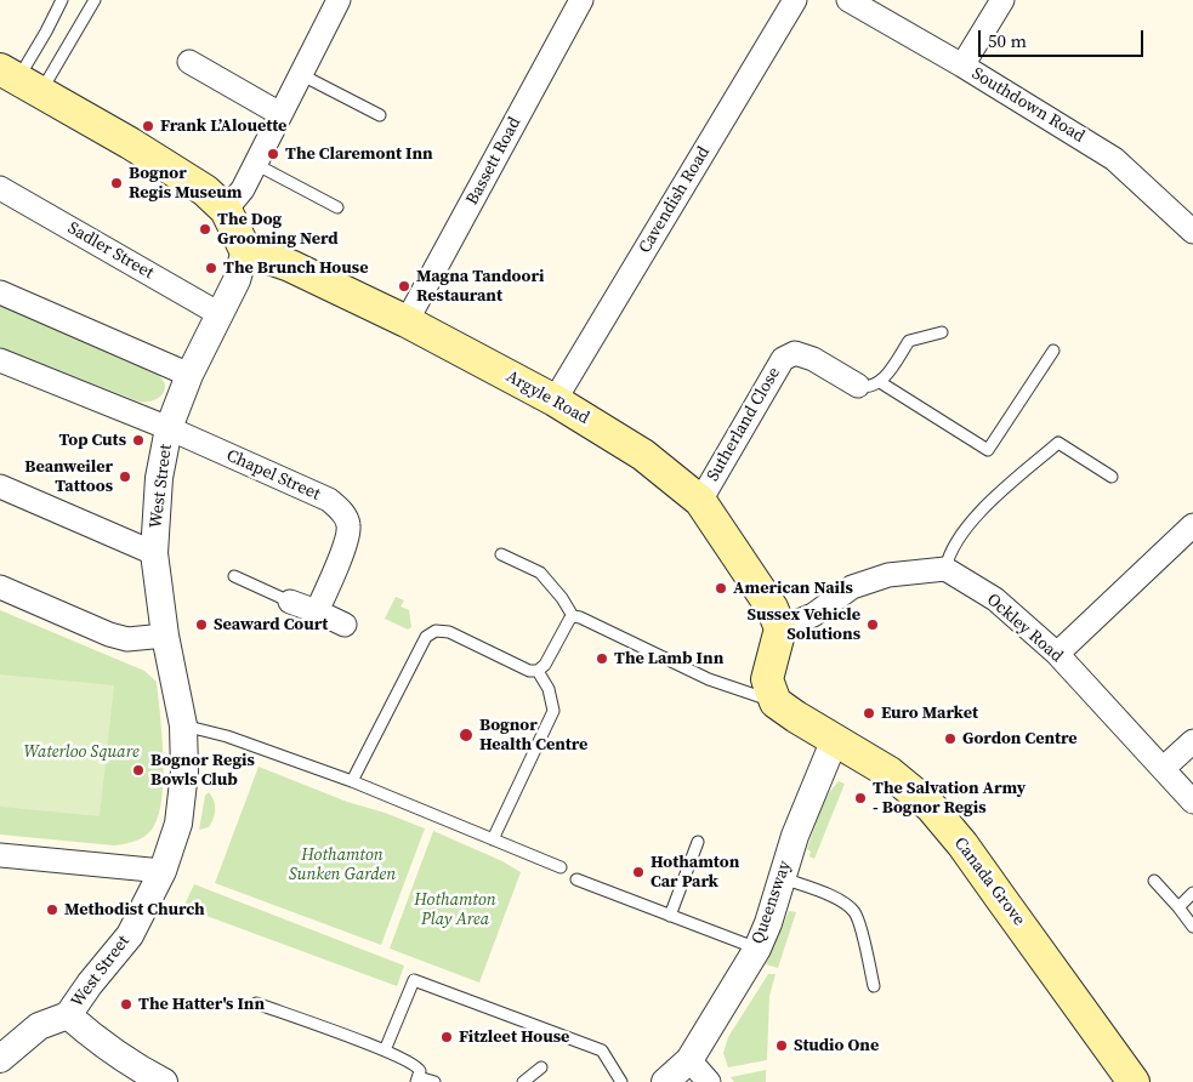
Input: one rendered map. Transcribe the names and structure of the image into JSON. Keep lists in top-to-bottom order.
{
  "streets": {
    "main road": ["Argyle Road", "Canada Grove"],
    "street": [
      "Southdown Road",
      "Bassett Road",
      "Cavendish Road",
      "Sadler Street",
      "Sutherland Close",
      "Chapel Street",
      "West Street",
      "Ockley Road",
      "Queensway"
    ]
  },
  "crossings": [
    ["Bassett Road", "Argyle Road"],
    ["Cavendish Road", "Argyle Road"],
    ["Sadler Street", "West Street"],
    ["Argyle Road", "Sutherland Close"],
    ["Argyle Road", "West Street"],
    ["Chapel Street", "West Street"],
    ["Canada Grove", "Queensway"]
  ],
  "parks": ["Waterloo Square", "Hothamton Sunken Garden", "Hothamton Play Area"],
  "places": [
    "Frank L’Alouette",
    "The Claremont Inn",
    "Bognor Regis Museum",
    "The Dog Grooming Nerd",
    "The Brunch House",
    "Magna Tandoori Restaurant",
    "Top Cuts",
    "Beanweiler Tattoos",
    "American Nails",
    "Seaward Court",
    "Sussex Vehicle Solutions",
    "The Lamb Inn",
    "Euro Market",
    "Bognor Health Centre",
    "Gordon Centre",
    "Bognor Regis Bowls Club",
    "The Salvation Army - Bognor Regis",
    "Hothamton Car Park",
    "Methodist Church",
    "The Hatter's Inn",
    "Fitzleet House",
    "Studio One"
  ],
  "scale_bar": "50 m"
}
